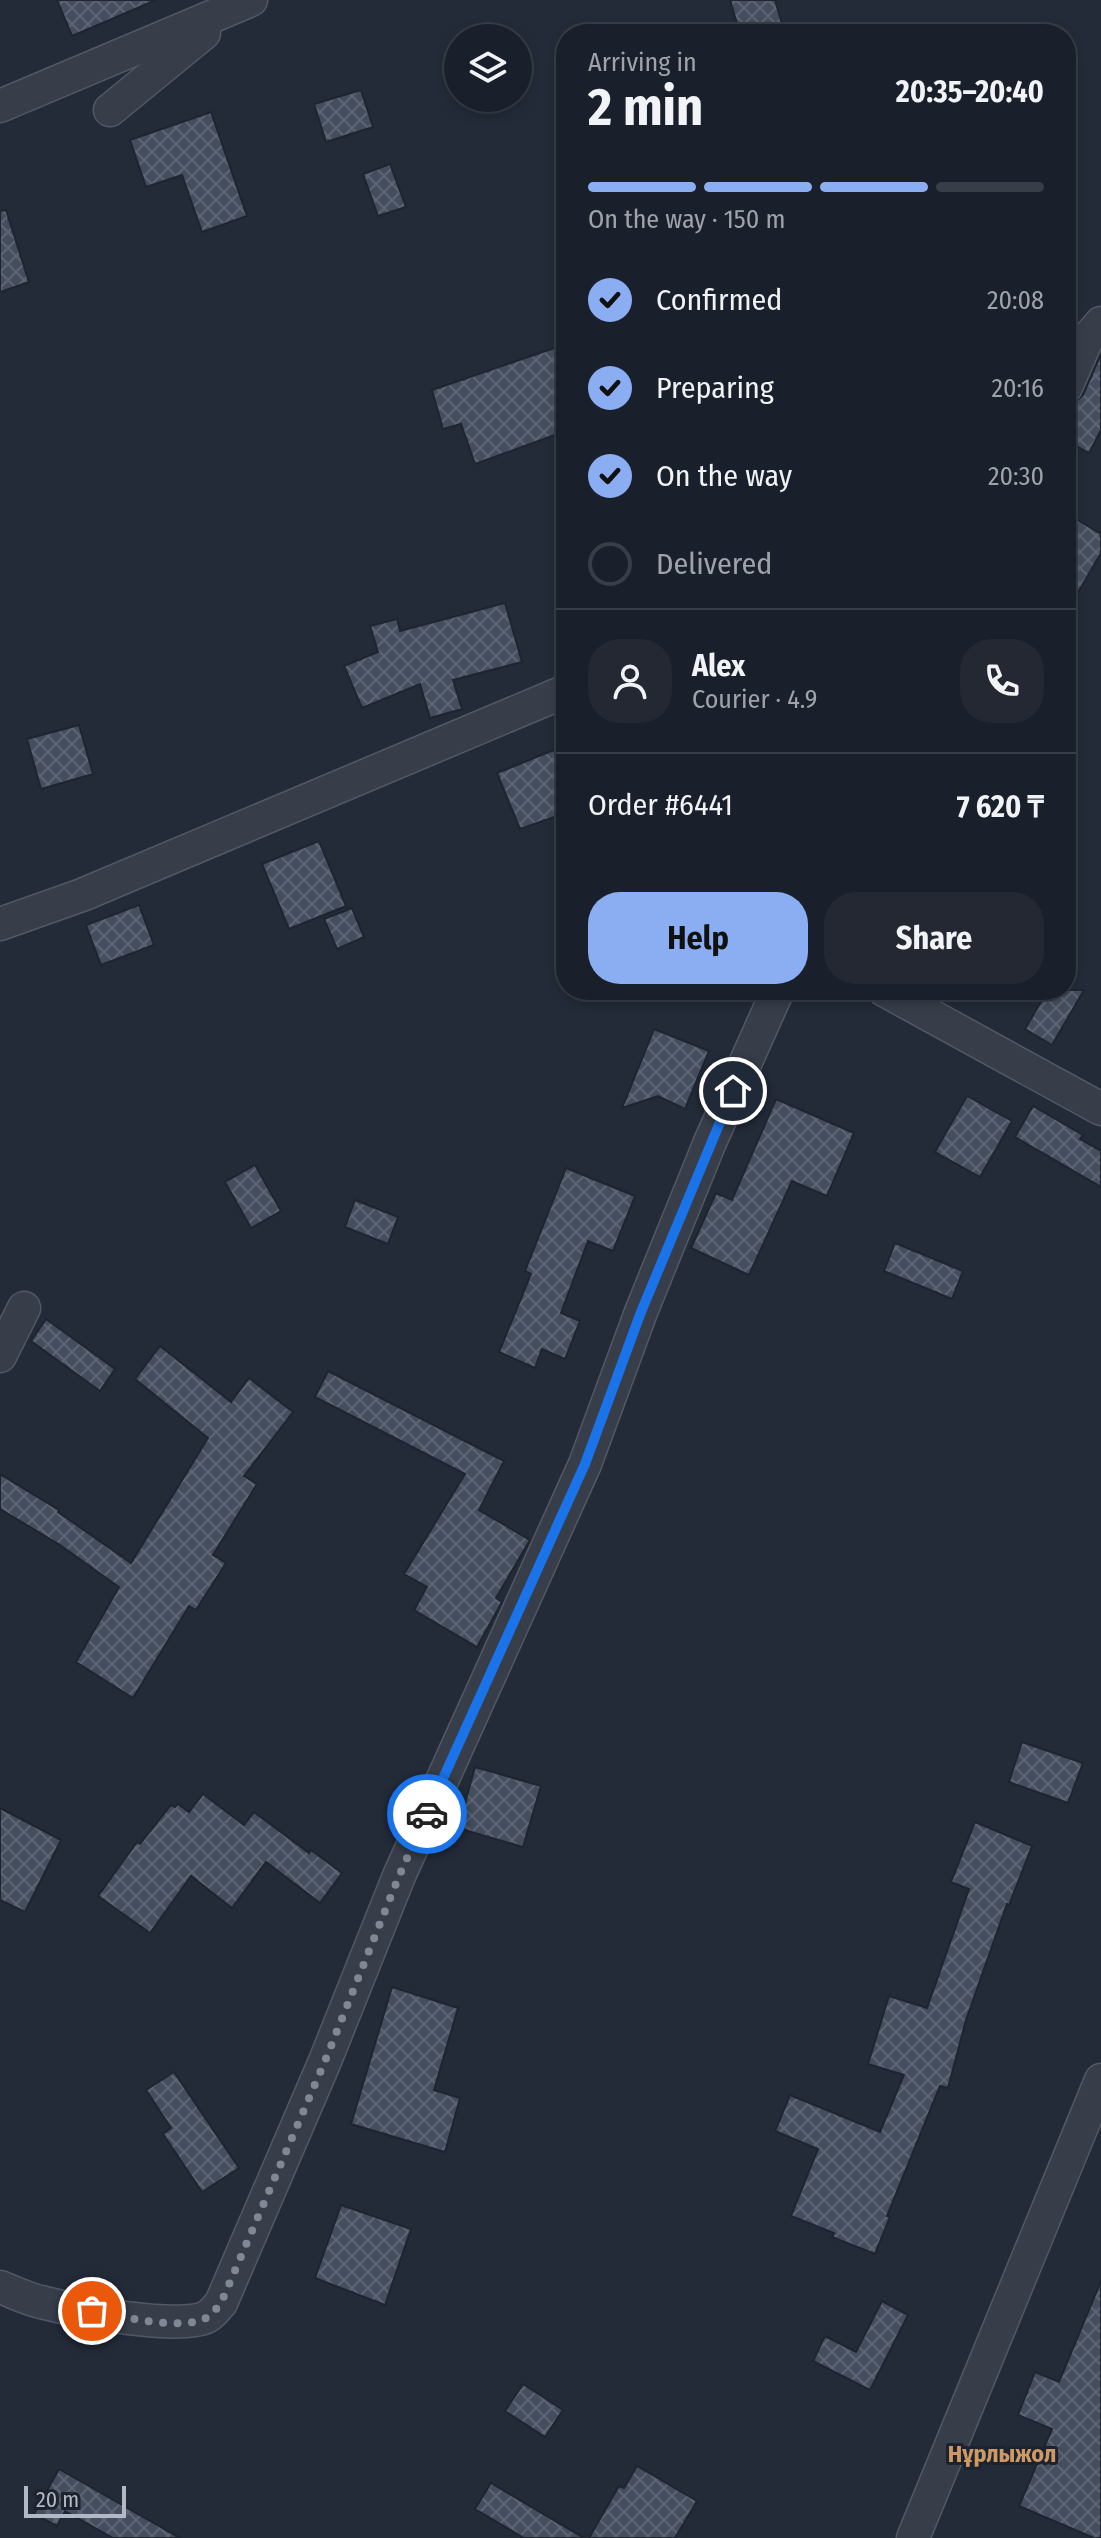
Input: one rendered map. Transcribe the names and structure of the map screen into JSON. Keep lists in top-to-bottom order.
{
  "districts": ["Нұрлыжол"],
  "scale_bar": "20 m",
  "page": {
    "heading": ["2 min", "Arriving in", "20:35–20:40"],
    "panel": [
      "Alex",
      "Courier · 4.9",
      "Order #6441",
      "7 620 ₸"
    ],
    "bar": "On the way · 150 m",
    "list": [
      ["Confirmed", "20:08"],
      ["Preparing", "20:16"],
      ["On the way", "20:30"],
      "Delivered"
    ],
    "buttons": ["Help", "Share"],
    "scale": "20 m"
  }
}
